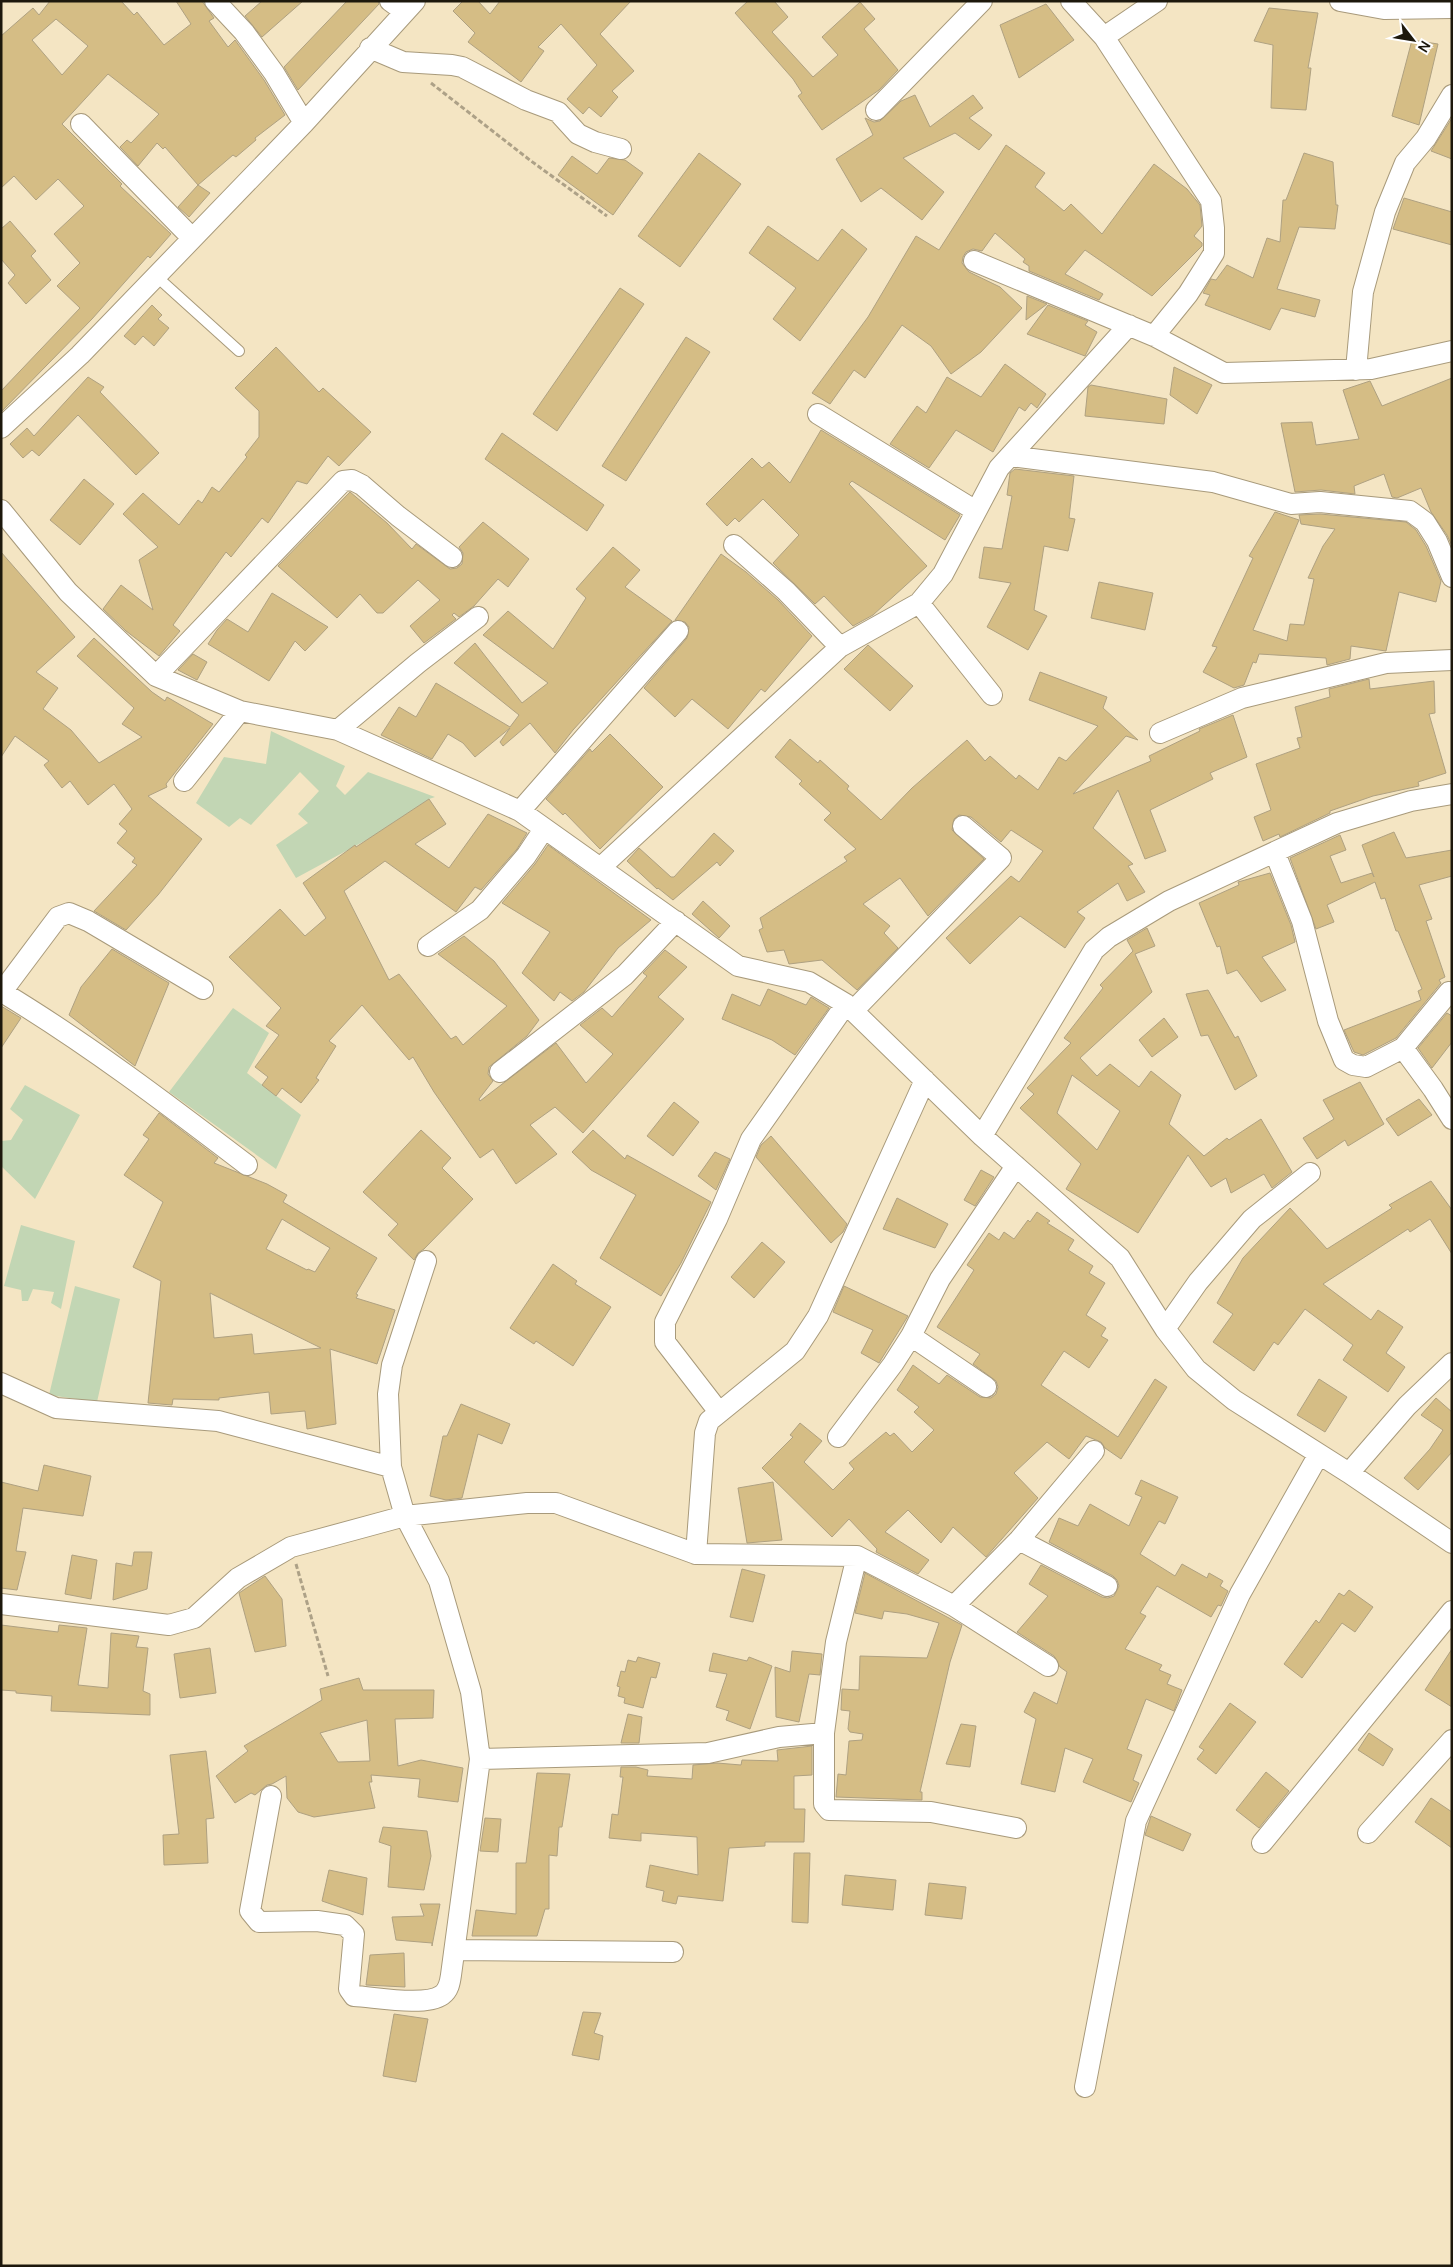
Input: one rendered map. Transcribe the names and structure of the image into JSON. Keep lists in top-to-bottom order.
{
  "north": "bottom right"
}
